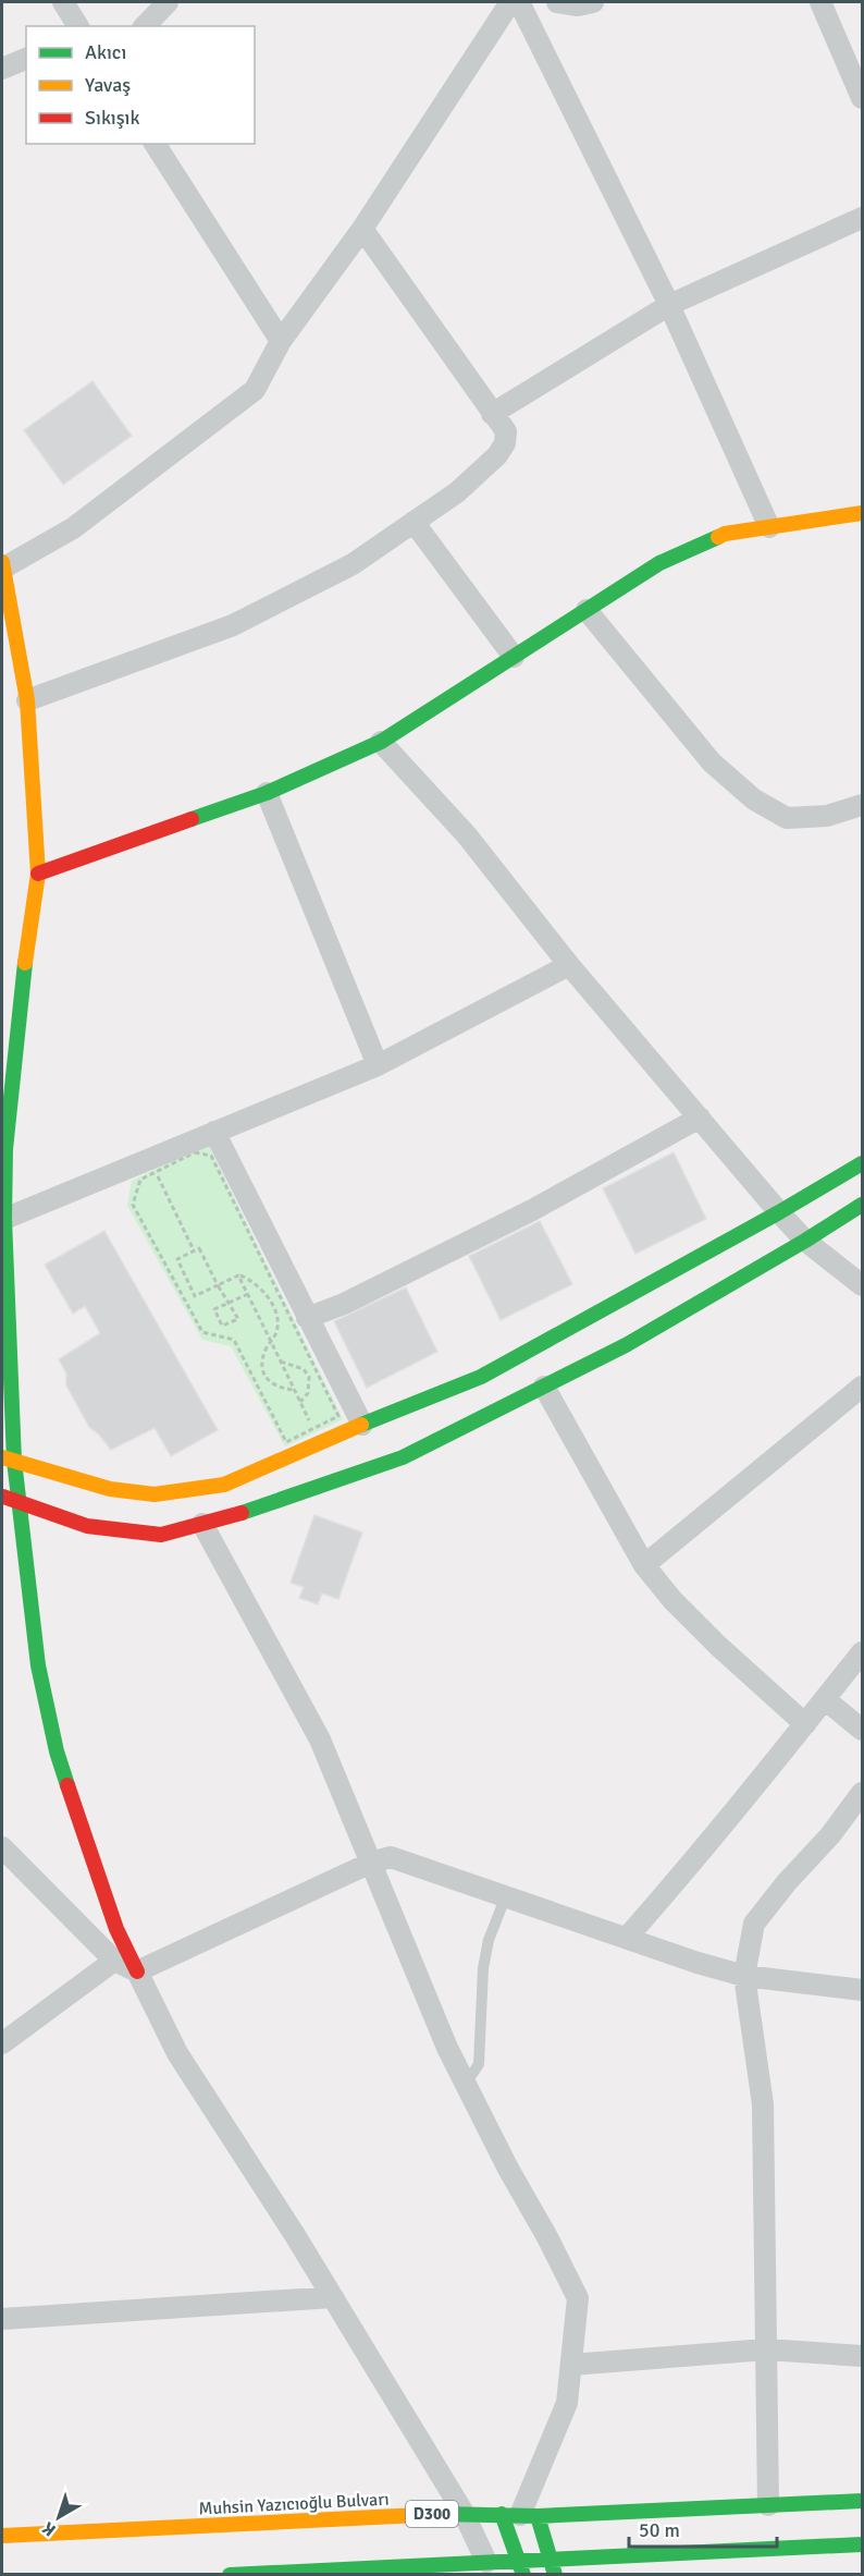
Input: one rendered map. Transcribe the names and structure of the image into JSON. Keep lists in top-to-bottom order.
{
  "streets": {
    "main road": ["Muhsin Yazıcıoğlu Bulvarı", "D300"]
  },
  "legend": ["Akıcı", "Yavaş", "Sıkışık"],
  "scale_bar": "50 m",
  "north": "bottom left"
}
